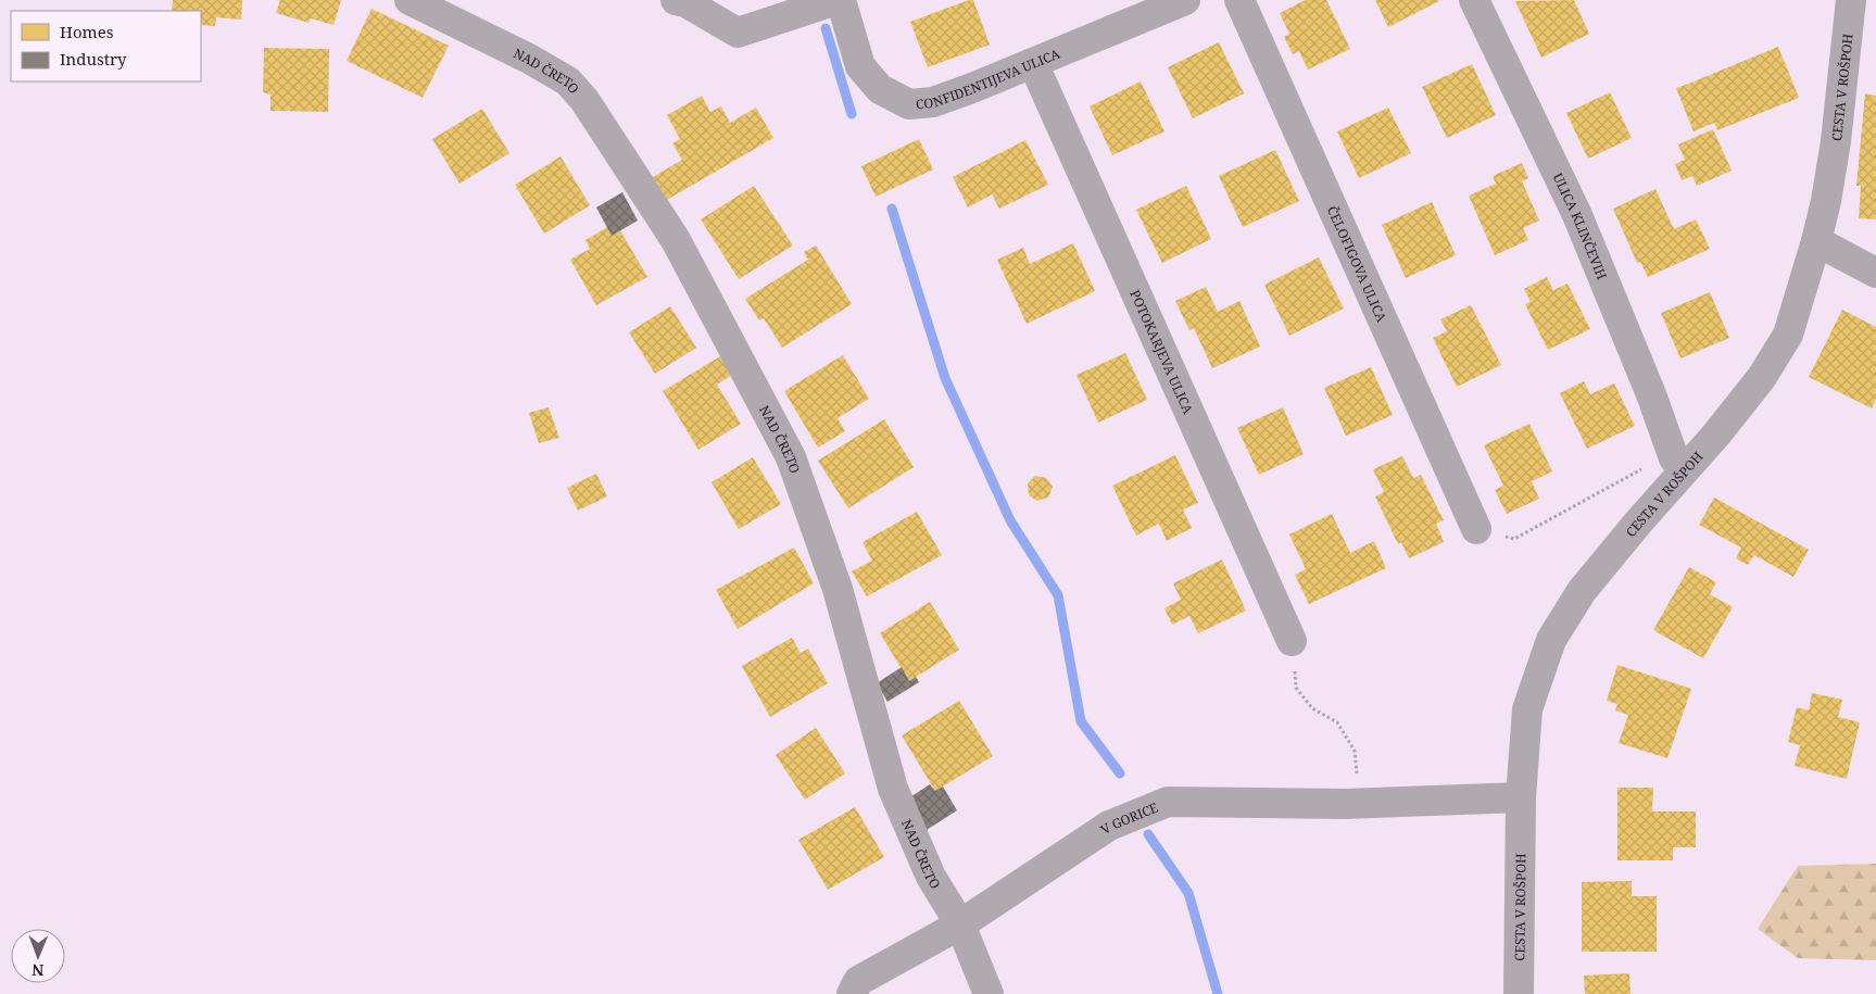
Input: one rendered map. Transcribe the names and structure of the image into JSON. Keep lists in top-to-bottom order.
{
  "streets": {
    "street": [
      "NAD ČRETO",
      "CONFIDENTIJEVA ULICA",
      "CESTA V ROŠPOH",
      "ULICA KLINČEVIH",
      "ČELOFIGOVA ULICA",
      "POTOKARJEVA ULICA",
      "V GORICE"
    ]
  },
  "crossings": [
    ["NAD ČRETO", "V GORICE"],
    ["CONFIDENTIJEVA ULICA", "POTOKARJEVA ULICA"],
    ["CESTA V ROŠPOH", "V GORICE"]
  ],
  "legend": ["Homes", "Industry"],
  "north": "bottom"
}
